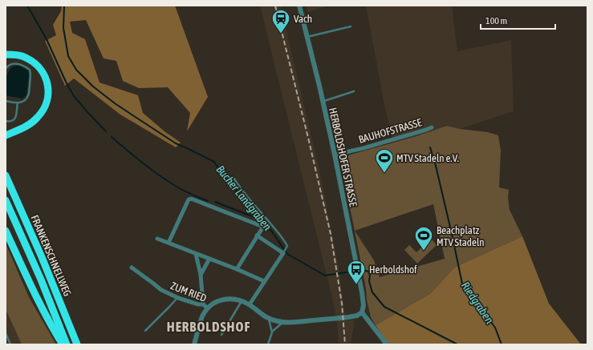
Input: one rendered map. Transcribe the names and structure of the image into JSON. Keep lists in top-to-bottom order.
{
  "streets": {
    "highway": ["FRANKENSCHNELLWEG"],
    "street": ["BAUHOFSTRASSE", "HERBOLDSHOFER STRASSE", "ZUM RIED"]
  },
  "crossings": [
    ["BAUHOFSTRASSE", "HERBOLDSHOFER STRASSE"]
  ],
  "districts": ["HERBOLDSHOF"],
  "water": ["Bucher Landgraben", "Riedgraben"],
  "places": {
    "station": ["Vach"],
    "sports": ["MTV Stadeln e.V.", "Beachplatz MTV Stadeln"],
    "bus stop": ["Herboldshof"]
  },
  "scale_bar": "100 m"
}
